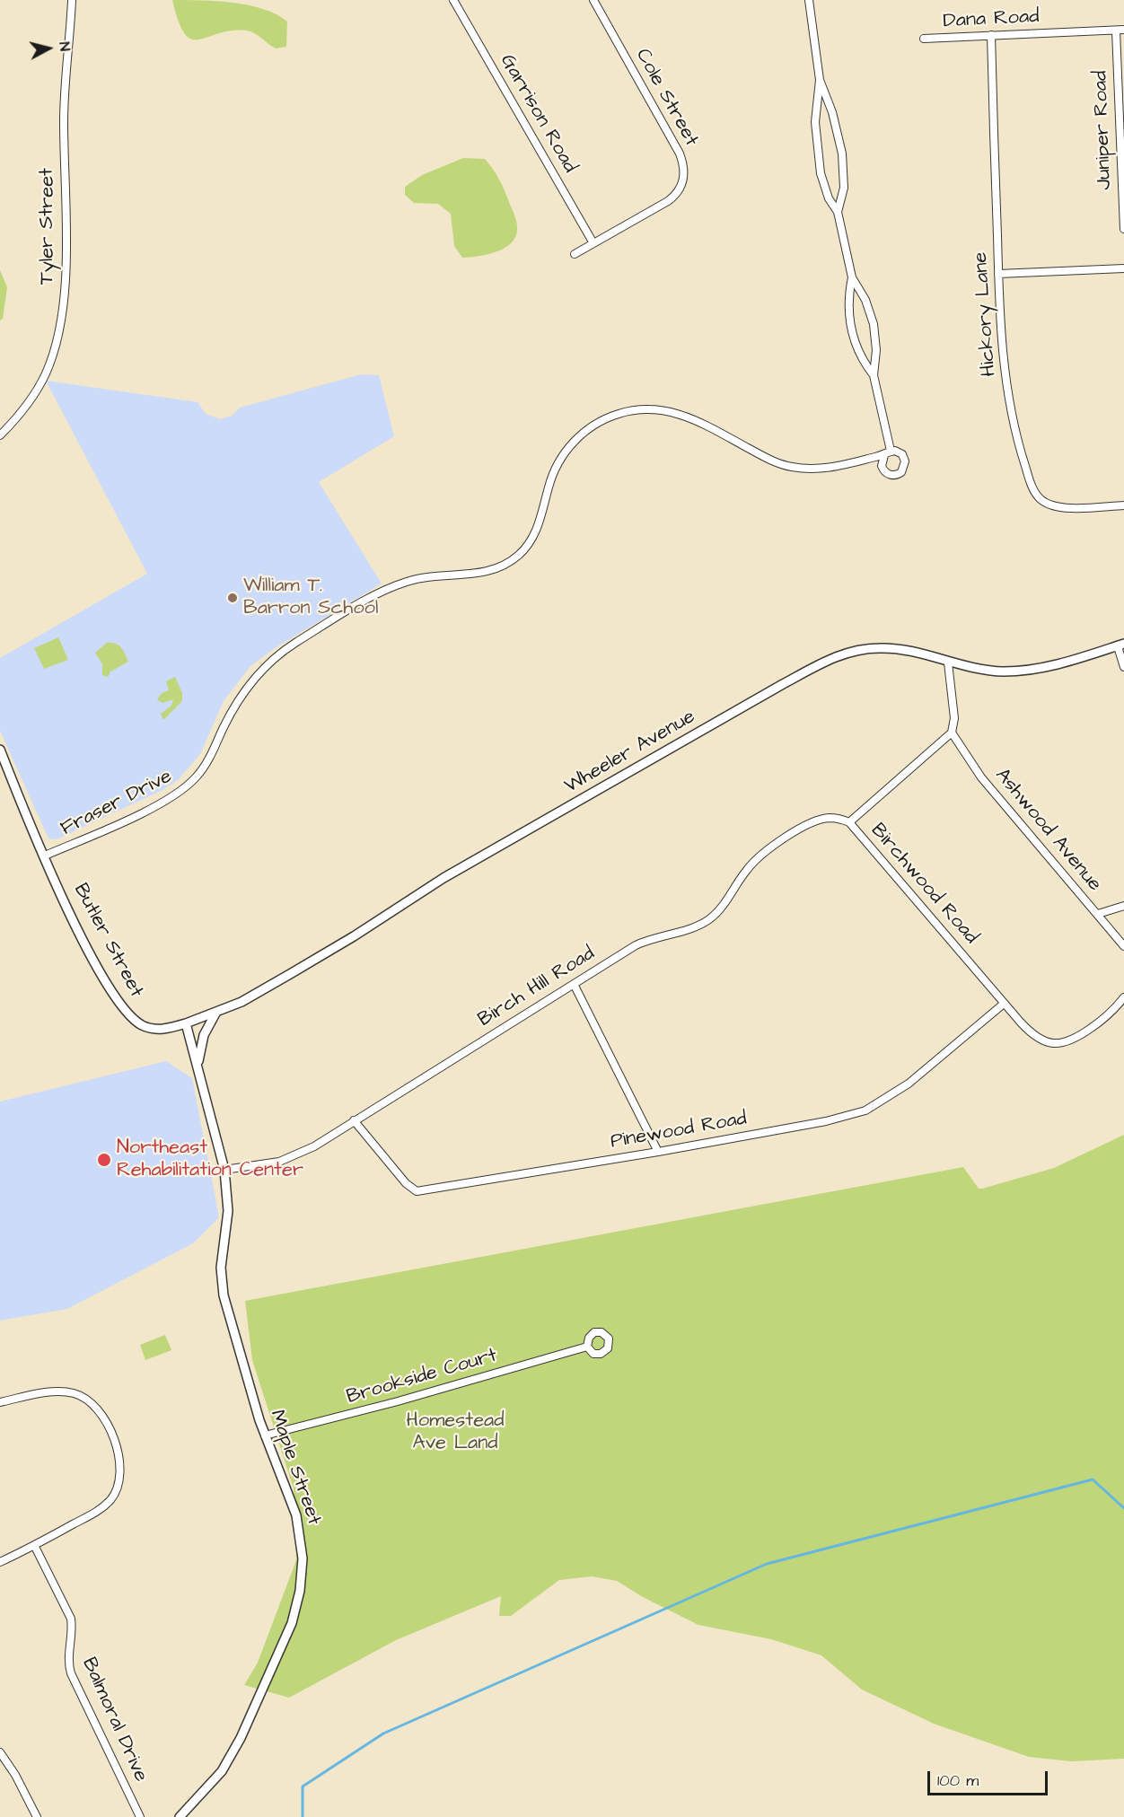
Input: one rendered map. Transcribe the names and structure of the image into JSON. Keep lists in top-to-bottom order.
{
  "streets": {
    "street": [
      "Dana Road",
      "Cole Street",
      "Garrison Road",
      "Juniper Road",
      "Tyler Street",
      "Hickory Lane",
      "Wheeler Avenue",
      "Fraser Drive",
      "Ashwood Avenue",
      "Birchwood Road",
      "Butler Street",
      "Birch Hill Road",
      "Pinewood Road",
      "Brookside Court",
      "Maple Street",
      "Balmoral Drive"
    ]
  },
  "crossings": [
    ["Dana Road", "Juniper Road"],
    ["Dana Road", "Hickory Lane"],
    ["Cole Street", "Garrison Road"],
    ["Wheeler Avenue", "Butler Street"],
    ["Fraser Drive", "Butler Street"],
    ["Ashwood Avenue", "Birchwood Road"],
    ["Birchwood Road", "Birch Hill Road"],
    ["Birchwood Road", "Pinewood Road"],
    ["Birch Hill Road", "Pinewood Road"],
    ["Birch Hill Road", "Maple Street"],
    ["Brookside Court", "Maple Street"]
  ],
  "parks": ["Homestead Ave Land"],
  "places": ["William T. Barron School", "Northeast Rehabilitation Center"],
  "scale_bar": "100 m",
  "north": "right"
}
